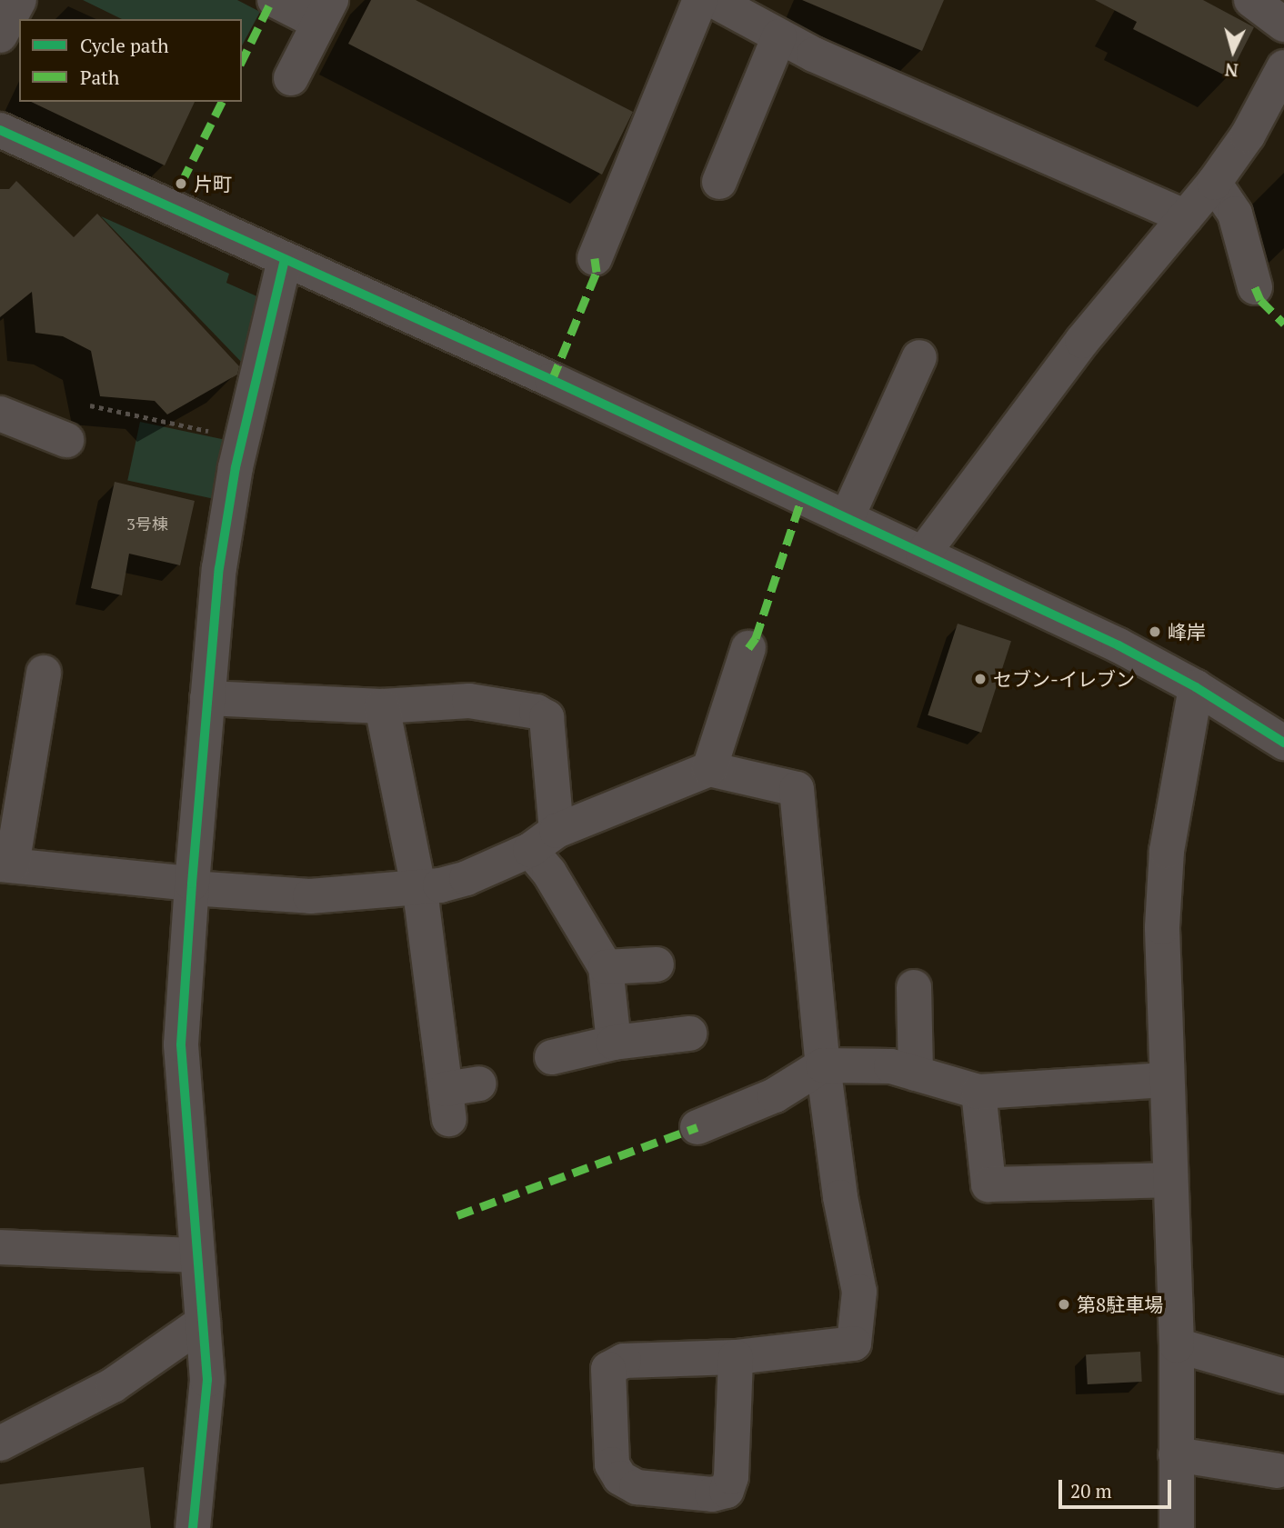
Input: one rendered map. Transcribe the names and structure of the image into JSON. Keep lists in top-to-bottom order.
{
  "places": [
    "片町",
    "峰岸",
    "セブン-イレブン",
    "第8駐車場"
  ],
  "house_numbers": ["3号棟"],
  "legend": ["Cycle path", "Path"],
  "scale_bar": "20 m",
  "north": "bottom"
}
